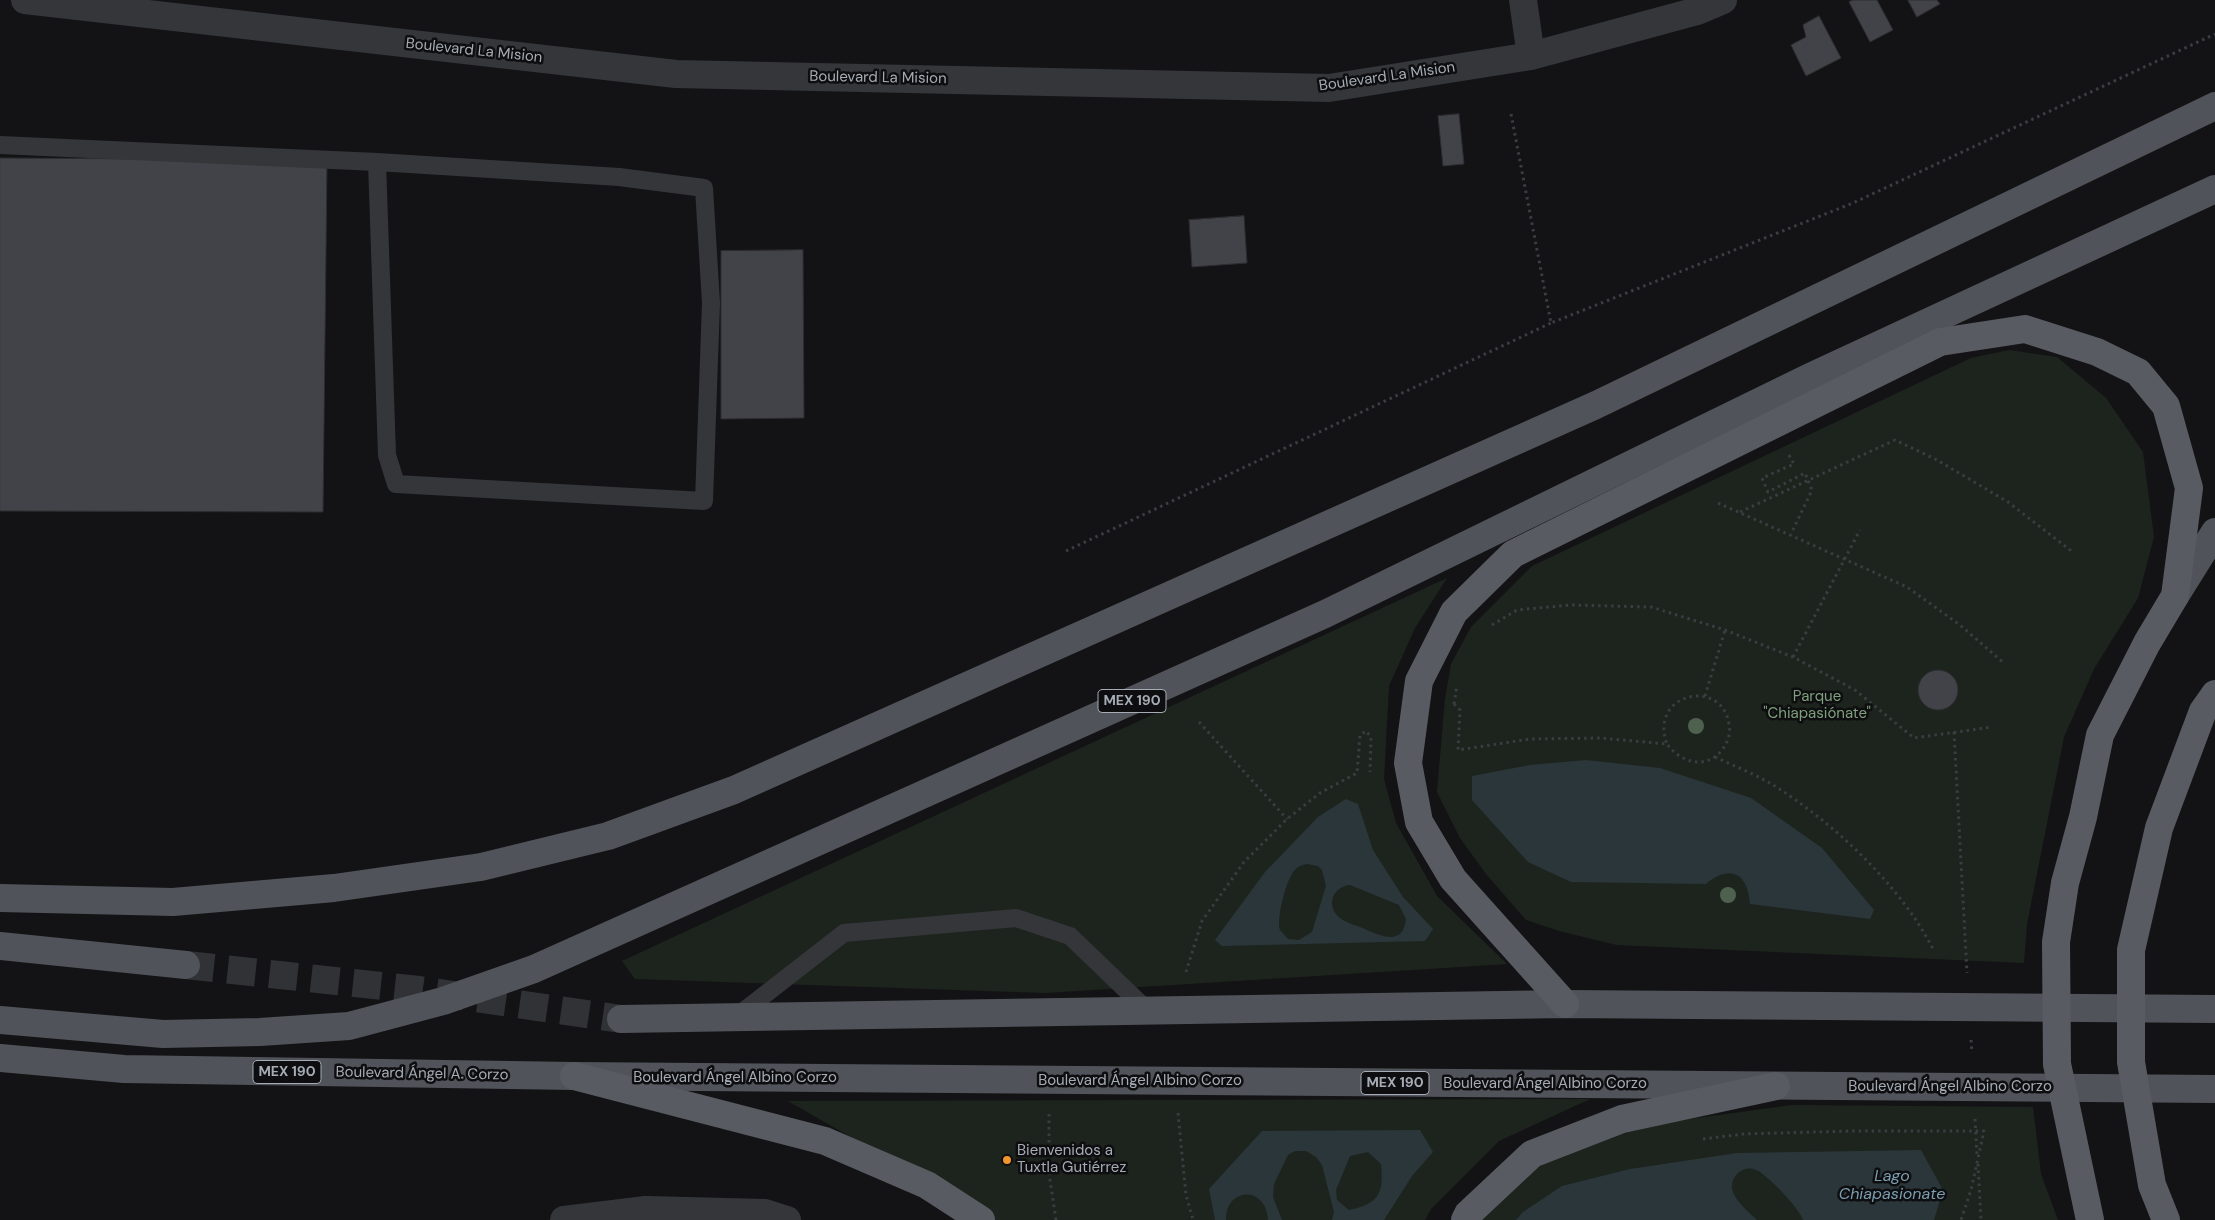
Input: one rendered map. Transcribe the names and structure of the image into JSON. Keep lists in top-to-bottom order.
{
  "streets": {
    "main road": ["MEX 190", "Boulevard Ángel A. Corzo", "Boulevard Ángel Albino Corzo"],
    "street": ["Boulevard La Mision"]
  },
  "crossings": [
    ["Boulevard Ángel A. Corzo", "Boulevard Ángel Albino Corzo"]
  ],
  "water": ["Lago Chiapasionate"],
  "parks": ["Parque \"Chiapasiónate\""],
  "places": ["Bienvenidos a Tuxtla Gutiérrez"]
}
